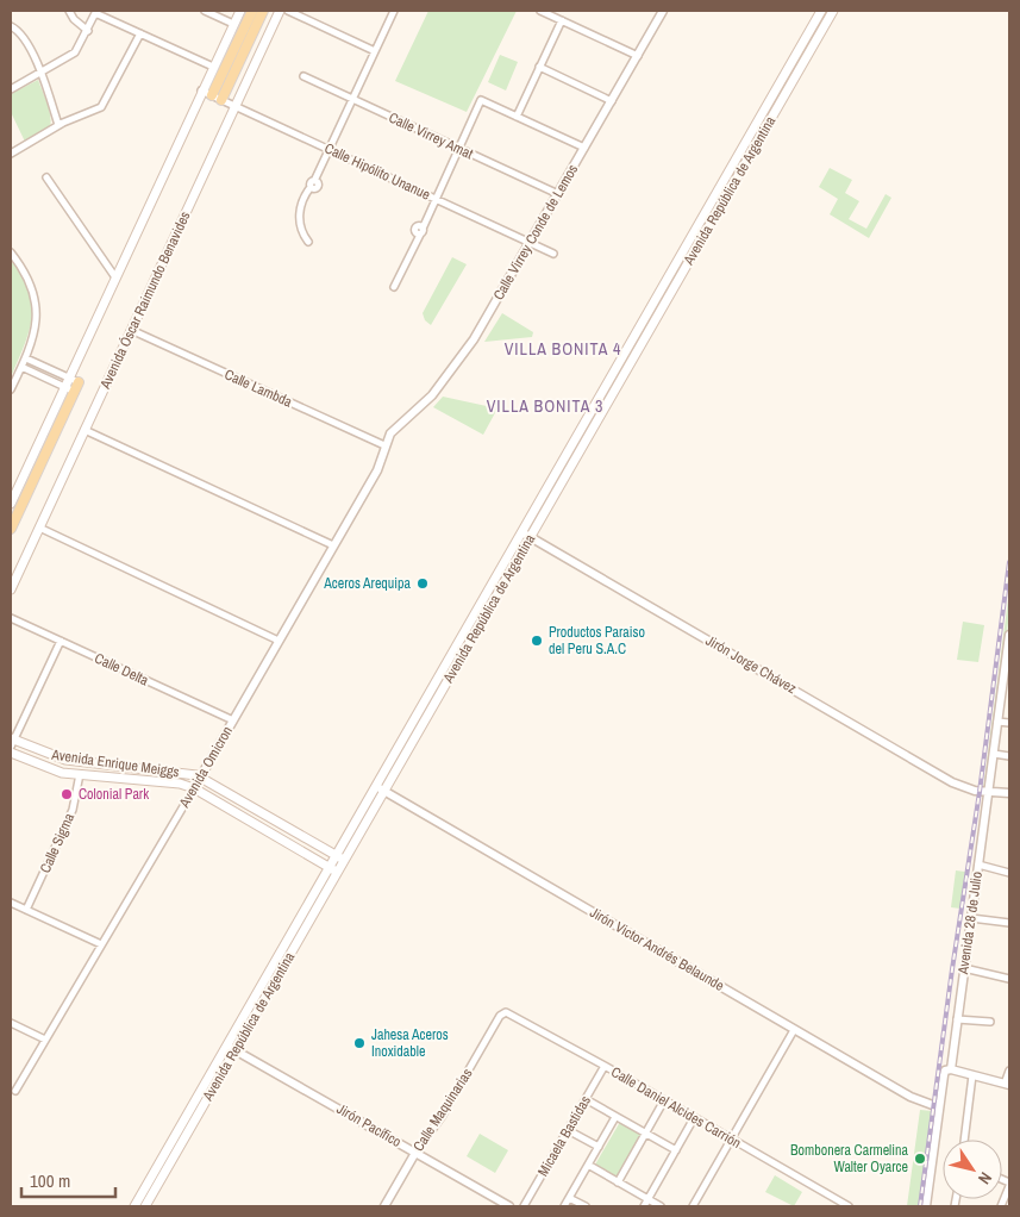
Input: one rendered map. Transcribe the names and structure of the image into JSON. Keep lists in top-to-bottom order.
{
  "streets": {
    "main road": ["Avenida República de Argentina", "Avenida Óscar Raimundo Benavides", "Avenida Enrique Meiggs"],
    "street": [
      "Calle Virrey Amat",
      "Calle Hipólito Unanue",
      "Calle Virrey Conde de Lemos",
      "Calle Lambda",
      "Jirón Jorge Chávez",
      "Calle Delta",
      "Avenida Omicron",
      "Calle Sigma",
      "Avenida 28 de Julio",
      "Jirón Victor Andrés Belaunde",
      "Calle Daniel Alcides Carrión",
      "Calle Maquinarias",
      "Jirón Pacífico",
      "Micaela Bastidas"
    ]
  },
  "crossings": [
    ["Calle Virrey Amat", "Calle Virrey Conde de Lemos"],
    ["Calle Hipólito Unanue", "Calle Virrey Conde de Lemos"],
    ["Calle Hipólito Unanue", "Avenida Óscar Raimundo Benavides"],
    ["Avenida República de Argentina", "Jirón Jorge Chávez"],
    ["Avenida República de Argentina", "Avenida Enrique Meiggs"],
    ["Avenida República de Argentina", "Jirón Victor Andrés Belaunde"],
    ["Avenida República de Argentina", "Jirón Pacífico"],
    ["Calle Virrey Conde de Lemos", "Calle Lambda"],
    ["Calle Virrey Conde de Lemos", "Avenida Omicron"],
    ["Avenida Óscar Raimundo Benavides", "Calle Lambda"],
    ["Calle Lambda", "Avenida Omicron"],
    ["Jirón Jorge Chávez", "Avenida 28 de Julio"],
    ["Calle Delta", "Avenida Omicron"],
    ["Avenida Enrique Meiggs", "Avenida Omicron"],
    ["Avenida Enrique Meiggs", "Calle Sigma"],
    ["Avenida 28 de Julio", "Jirón Victor Andrés Belaunde"],
    ["Calle Daniel Alcides Carrión", "Calle Maquinarias"],
    ["Calle Daniel Alcides Carrión", "Micaela Bastidas"],
    ["Calle Maquinarias", "Jirón Pacífico"]
  ],
  "districts": ["VILLA BONITA 4", "VILLA BONITA 3"],
  "places": [
    "Aceros Arequipa",
    "Productos Paraiso del Peru S.A.C",
    "Colonial Park",
    "Jahesa Aceros Inoxidable",
    "Bombonera Carmelina Walter Oyarce"
  ],
  "scale_bar": "100 m",
  "north": "bottom right"
}
